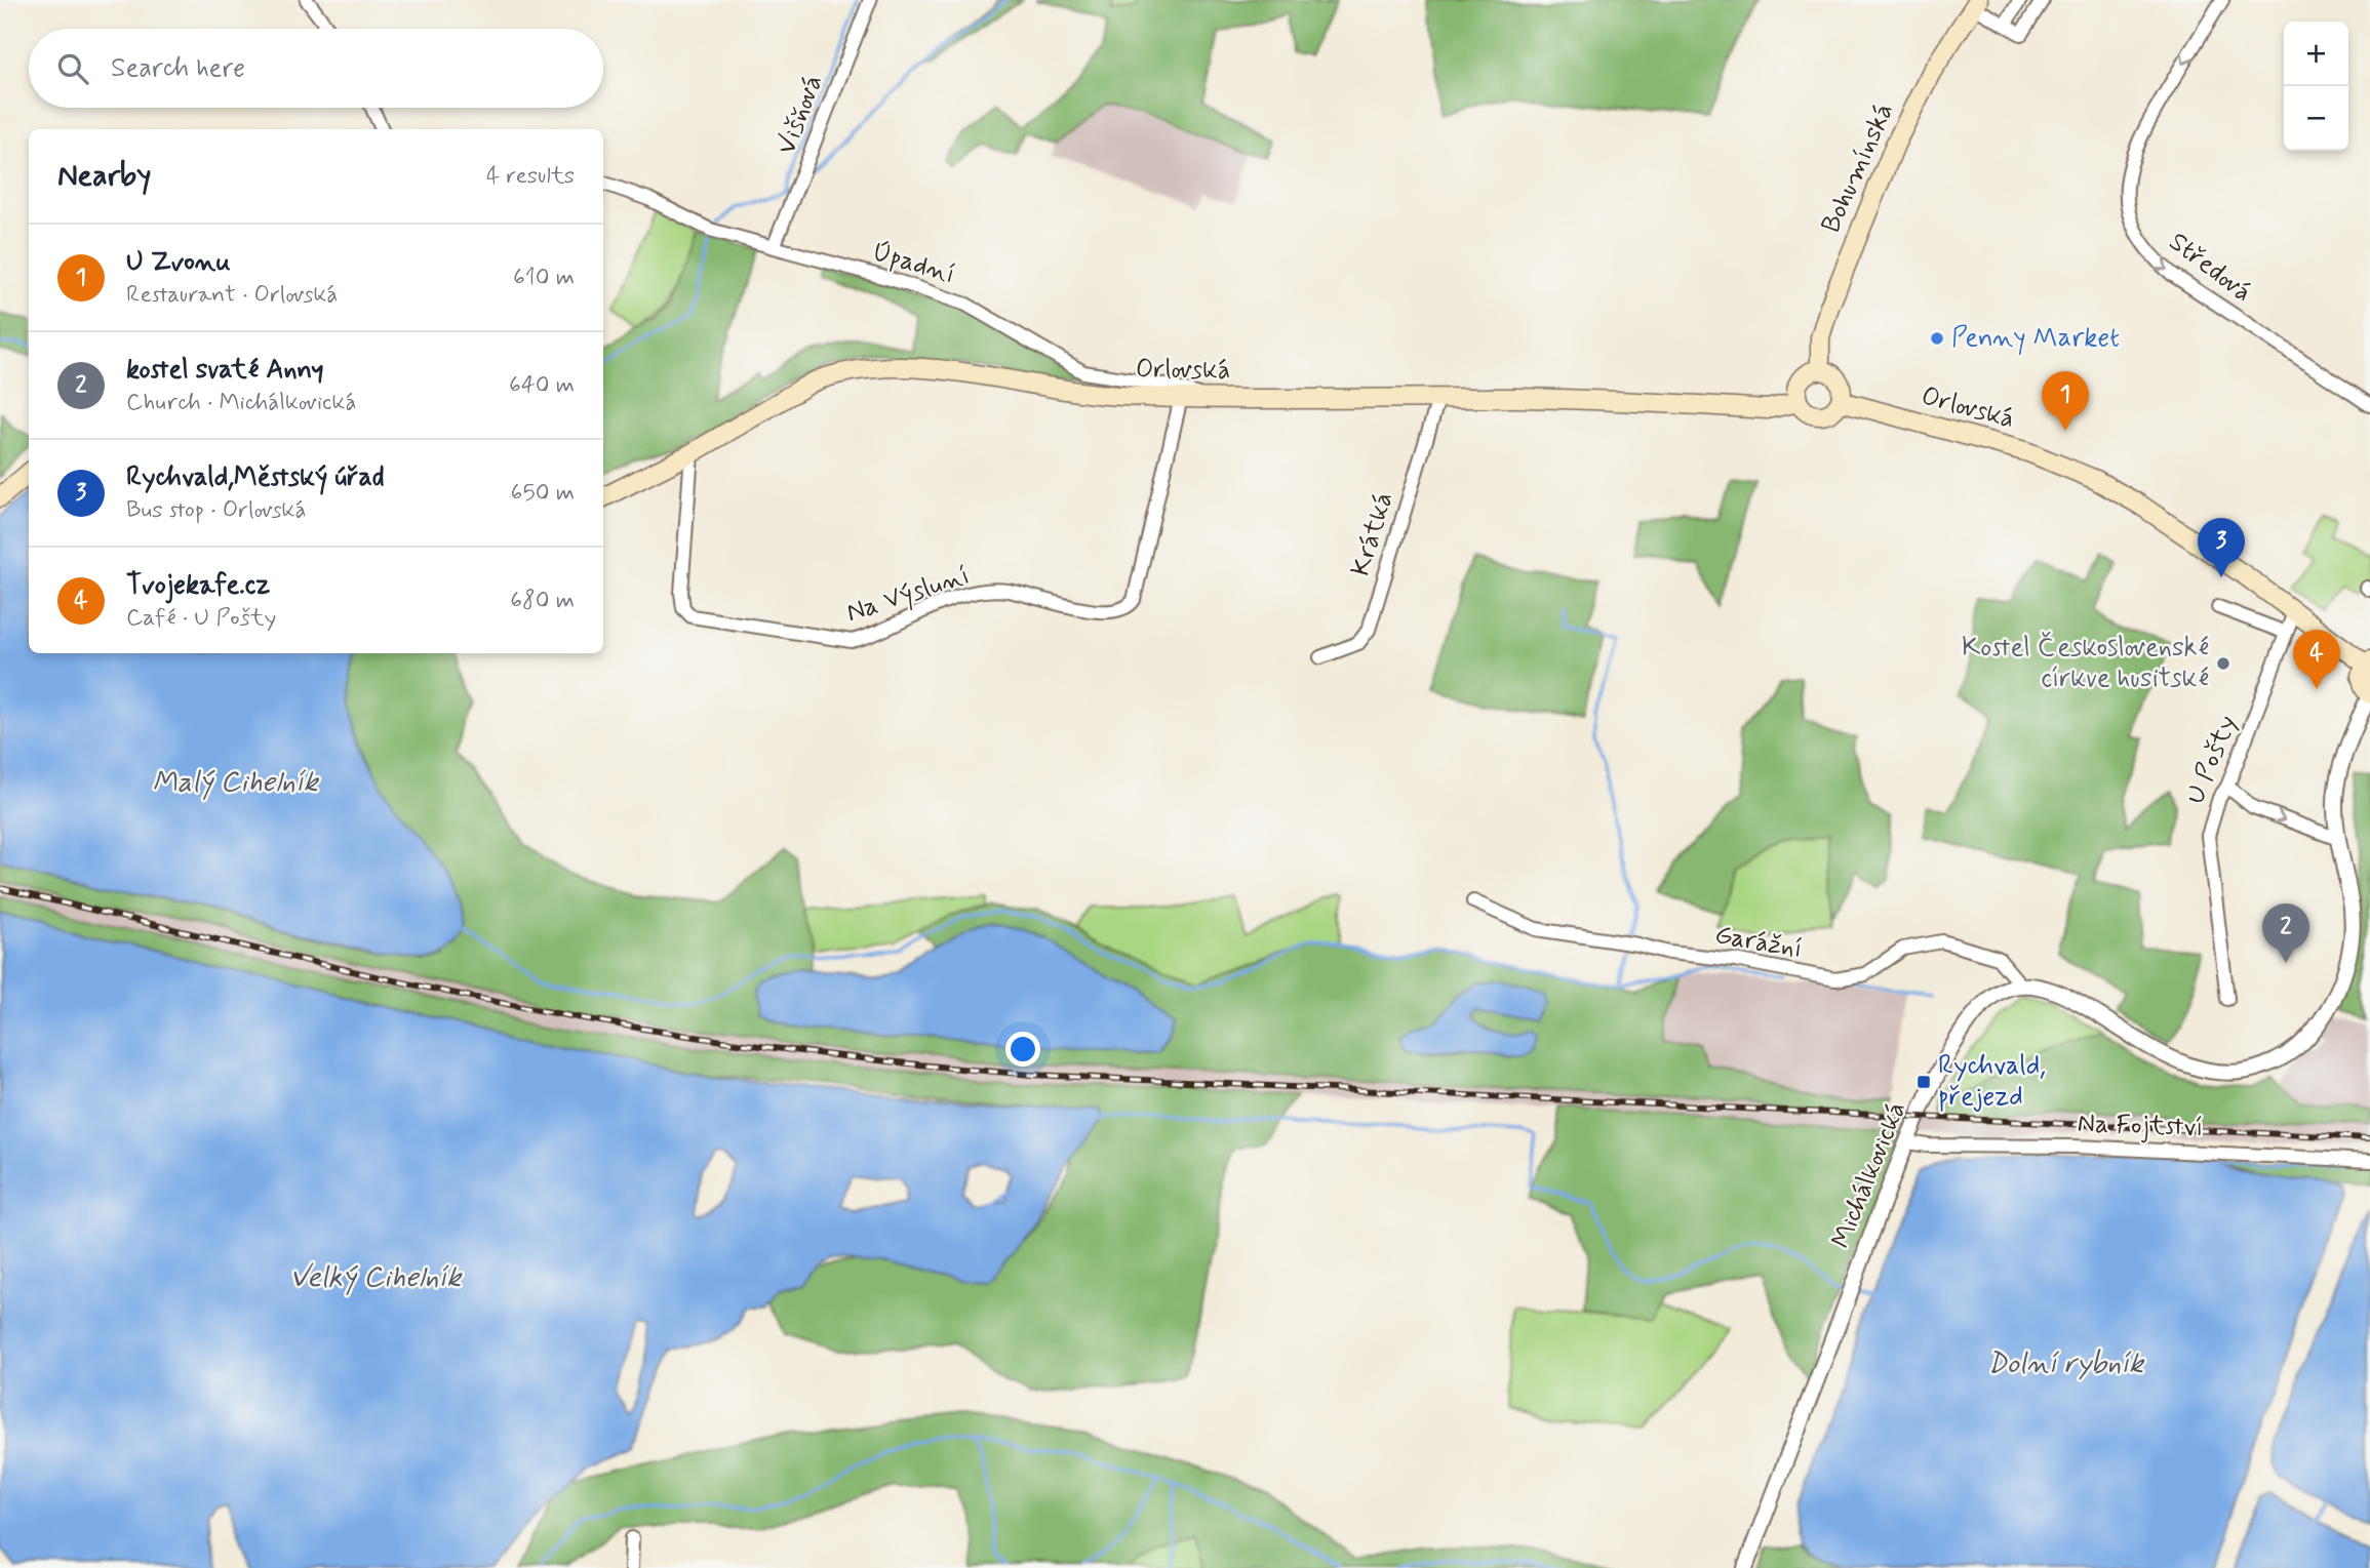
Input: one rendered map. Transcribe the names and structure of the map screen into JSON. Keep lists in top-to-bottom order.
{
  "streets": {
    "main road": ["Bohumínská", "Orlovská"],
    "street": [
      "Višňová",
      "Úpadní",
      "Středová",
      "Krátká",
      "Na Výsluní",
      "U Pošty",
      "Garážní",
      "Na Fojtství",
      "Michálkovická"
    ]
  },
  "crossings": [
    ["Višňová", "Úpadní"],
    ["Bohumínská", "Orlovská"],
    ["Úpadní", "Orlovská"],
    ["Orlovská", "Krátká"],
    ["Orlovská", "Na Výsluní"],
    ["Orlovská", "U Pošty"],
    ["Garážní", "Michálkovická"],
    ["Na Fojtství", "Michálkovická"]
  ],
  "water": ["Malý Cihelník", "Velký Cihelník", "Dolní rybník"],
  "places": {
    "other": ["Penny Market", "Kostel Československé církve husitské"],
    "transit": ["Rychvald, přejezd"]
  },
  "page": {
    "map_buttons": ["+", "−"],
    "search": "Search here",
    "heading": ["Nearby", "4 results"],
    "list": [
      {
        "mark": "1",
        "name": "U Zvonu",
        "note": "Restaurant · Orlovská",
        "value": "610 m"
      },
      {
        "mark": "2",
        "name": "kostel svaté Anny",
        "note": "Church · Michálkovická",
        "value": "640 m"
      },
      {
        "mark": "3",
        "name": "Rychvald,Městský úřad",
        "note": "Bus stop · Orlovská",
        "value": "650 m"
      },
      {
        "mark": "4",
        "name": "Tvojekafe.cz",
        "note": "Café · U Pošty",
        "value": "680 m"
      }
    ],
    "pins": [
      "1",
      "3",
      "4",
      "2"
    ]
  }
}
